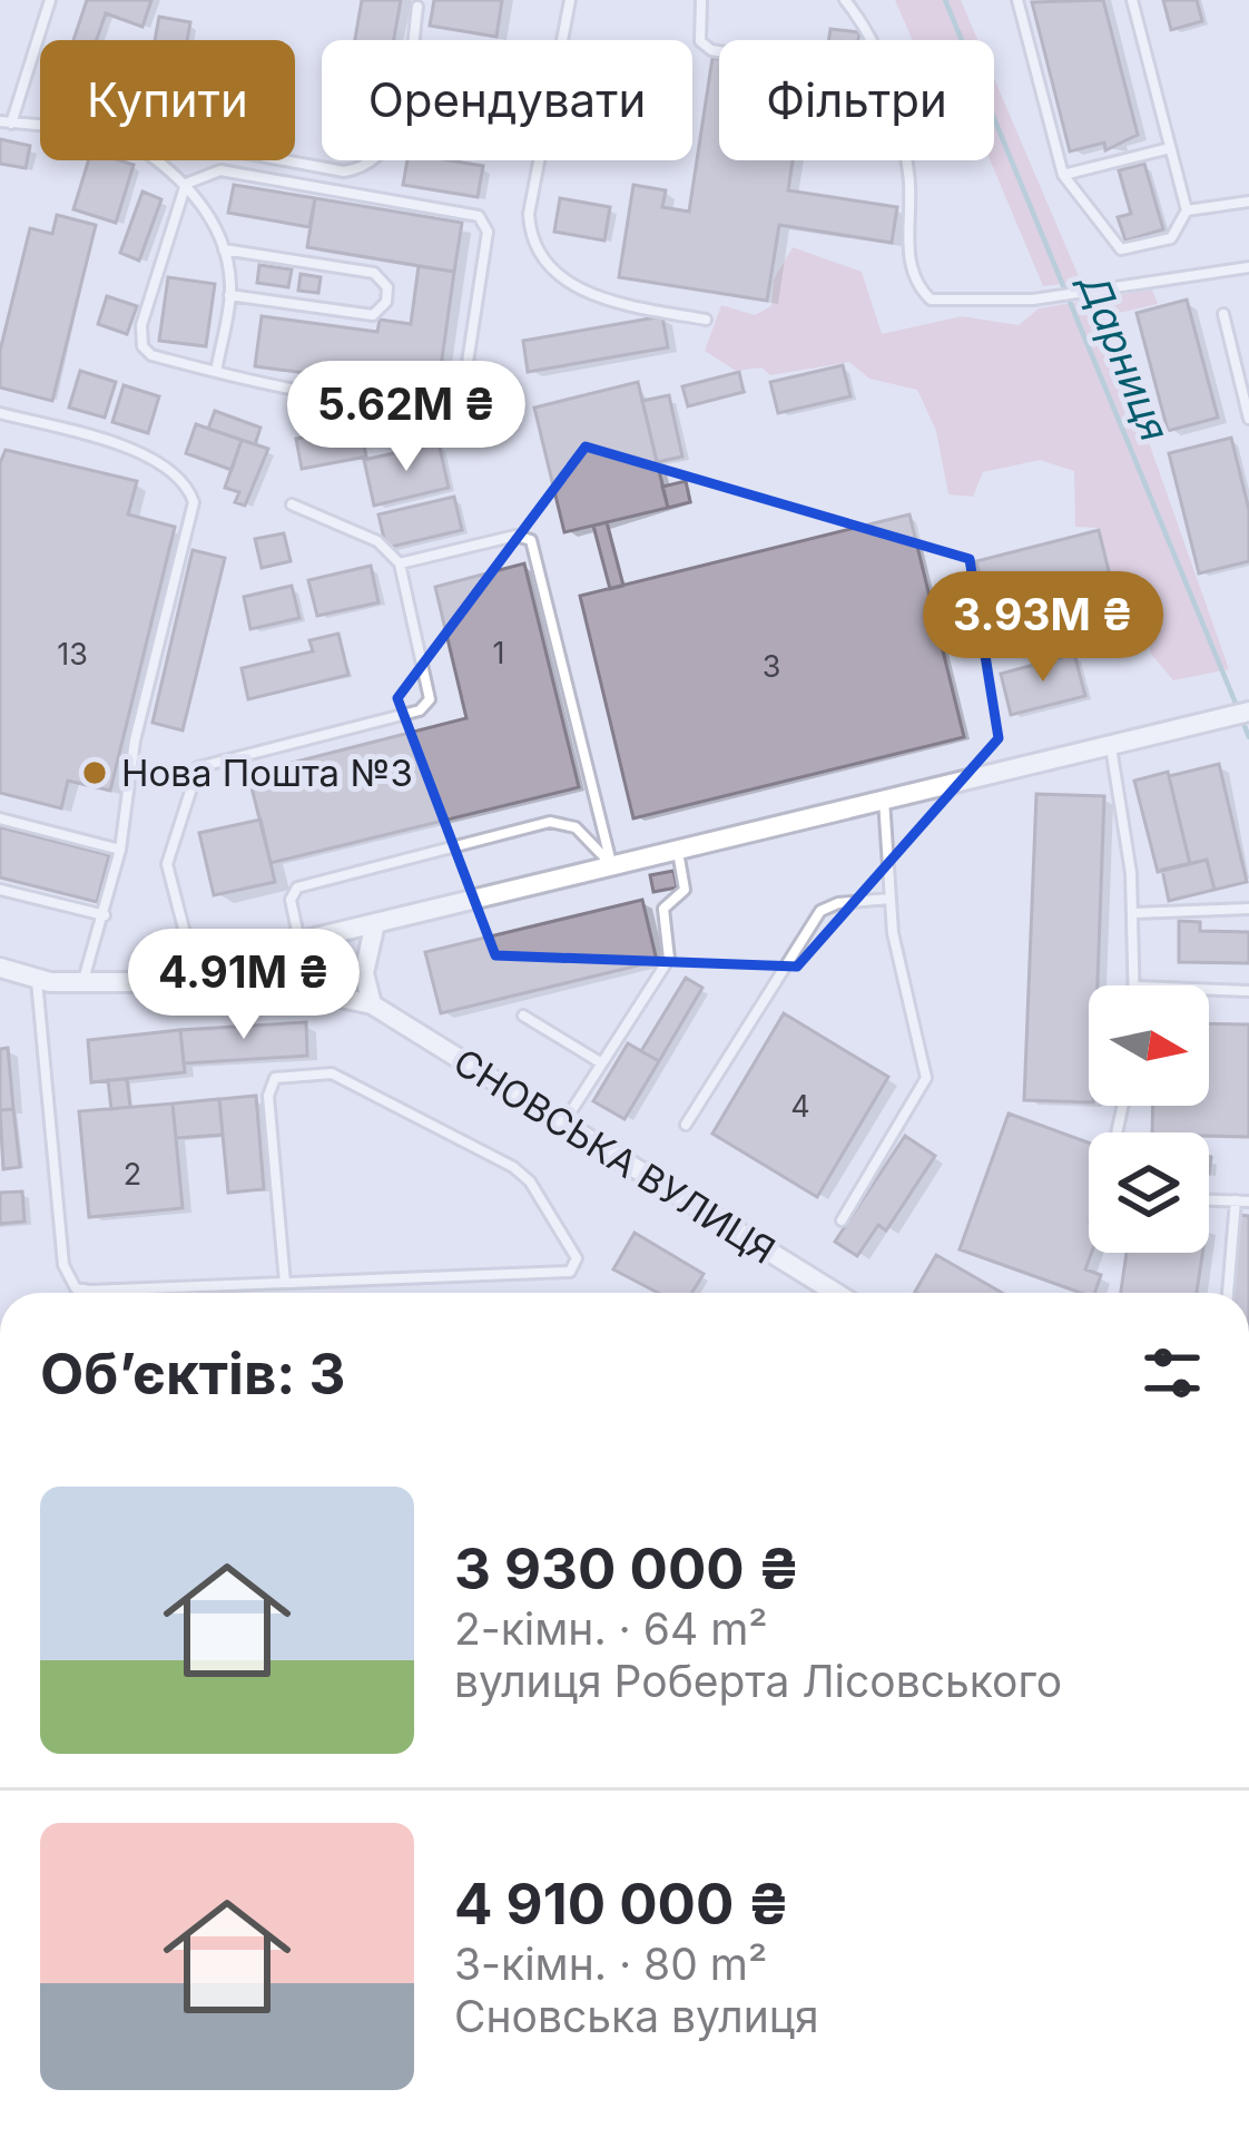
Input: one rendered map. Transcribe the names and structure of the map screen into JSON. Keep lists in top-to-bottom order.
{
  "streets": {
    "street": ["СНОВСЬКА ВУЛИЦЯ"]
  },
  "water": ["Дарниця"],
  "places": ["Нова Пошта №3"],
  "house_numbers": [
    "1",
    "13",
    "3",
    "4",
    "2"
  ],
  "north": "right",
  "page": {
    "chip": ["Купити", "Орендувати", "Фільтри"],
    "price": ["5.62M ₴", "3.93M ₴", "4.91M ₴"],
    "heading": "Об’єктів: 3",
    "list": [
      {
        "name": "3 930 000 ₴",
        "note": "2-кімн. · 64 m² · вулиця Роберта Лісовського"
      },
      {
        "name": "4 910 000 ₴",
        "note": "3-кімн. · 80 m² · Сновська вулиця"
      }
    ]
  }
}
